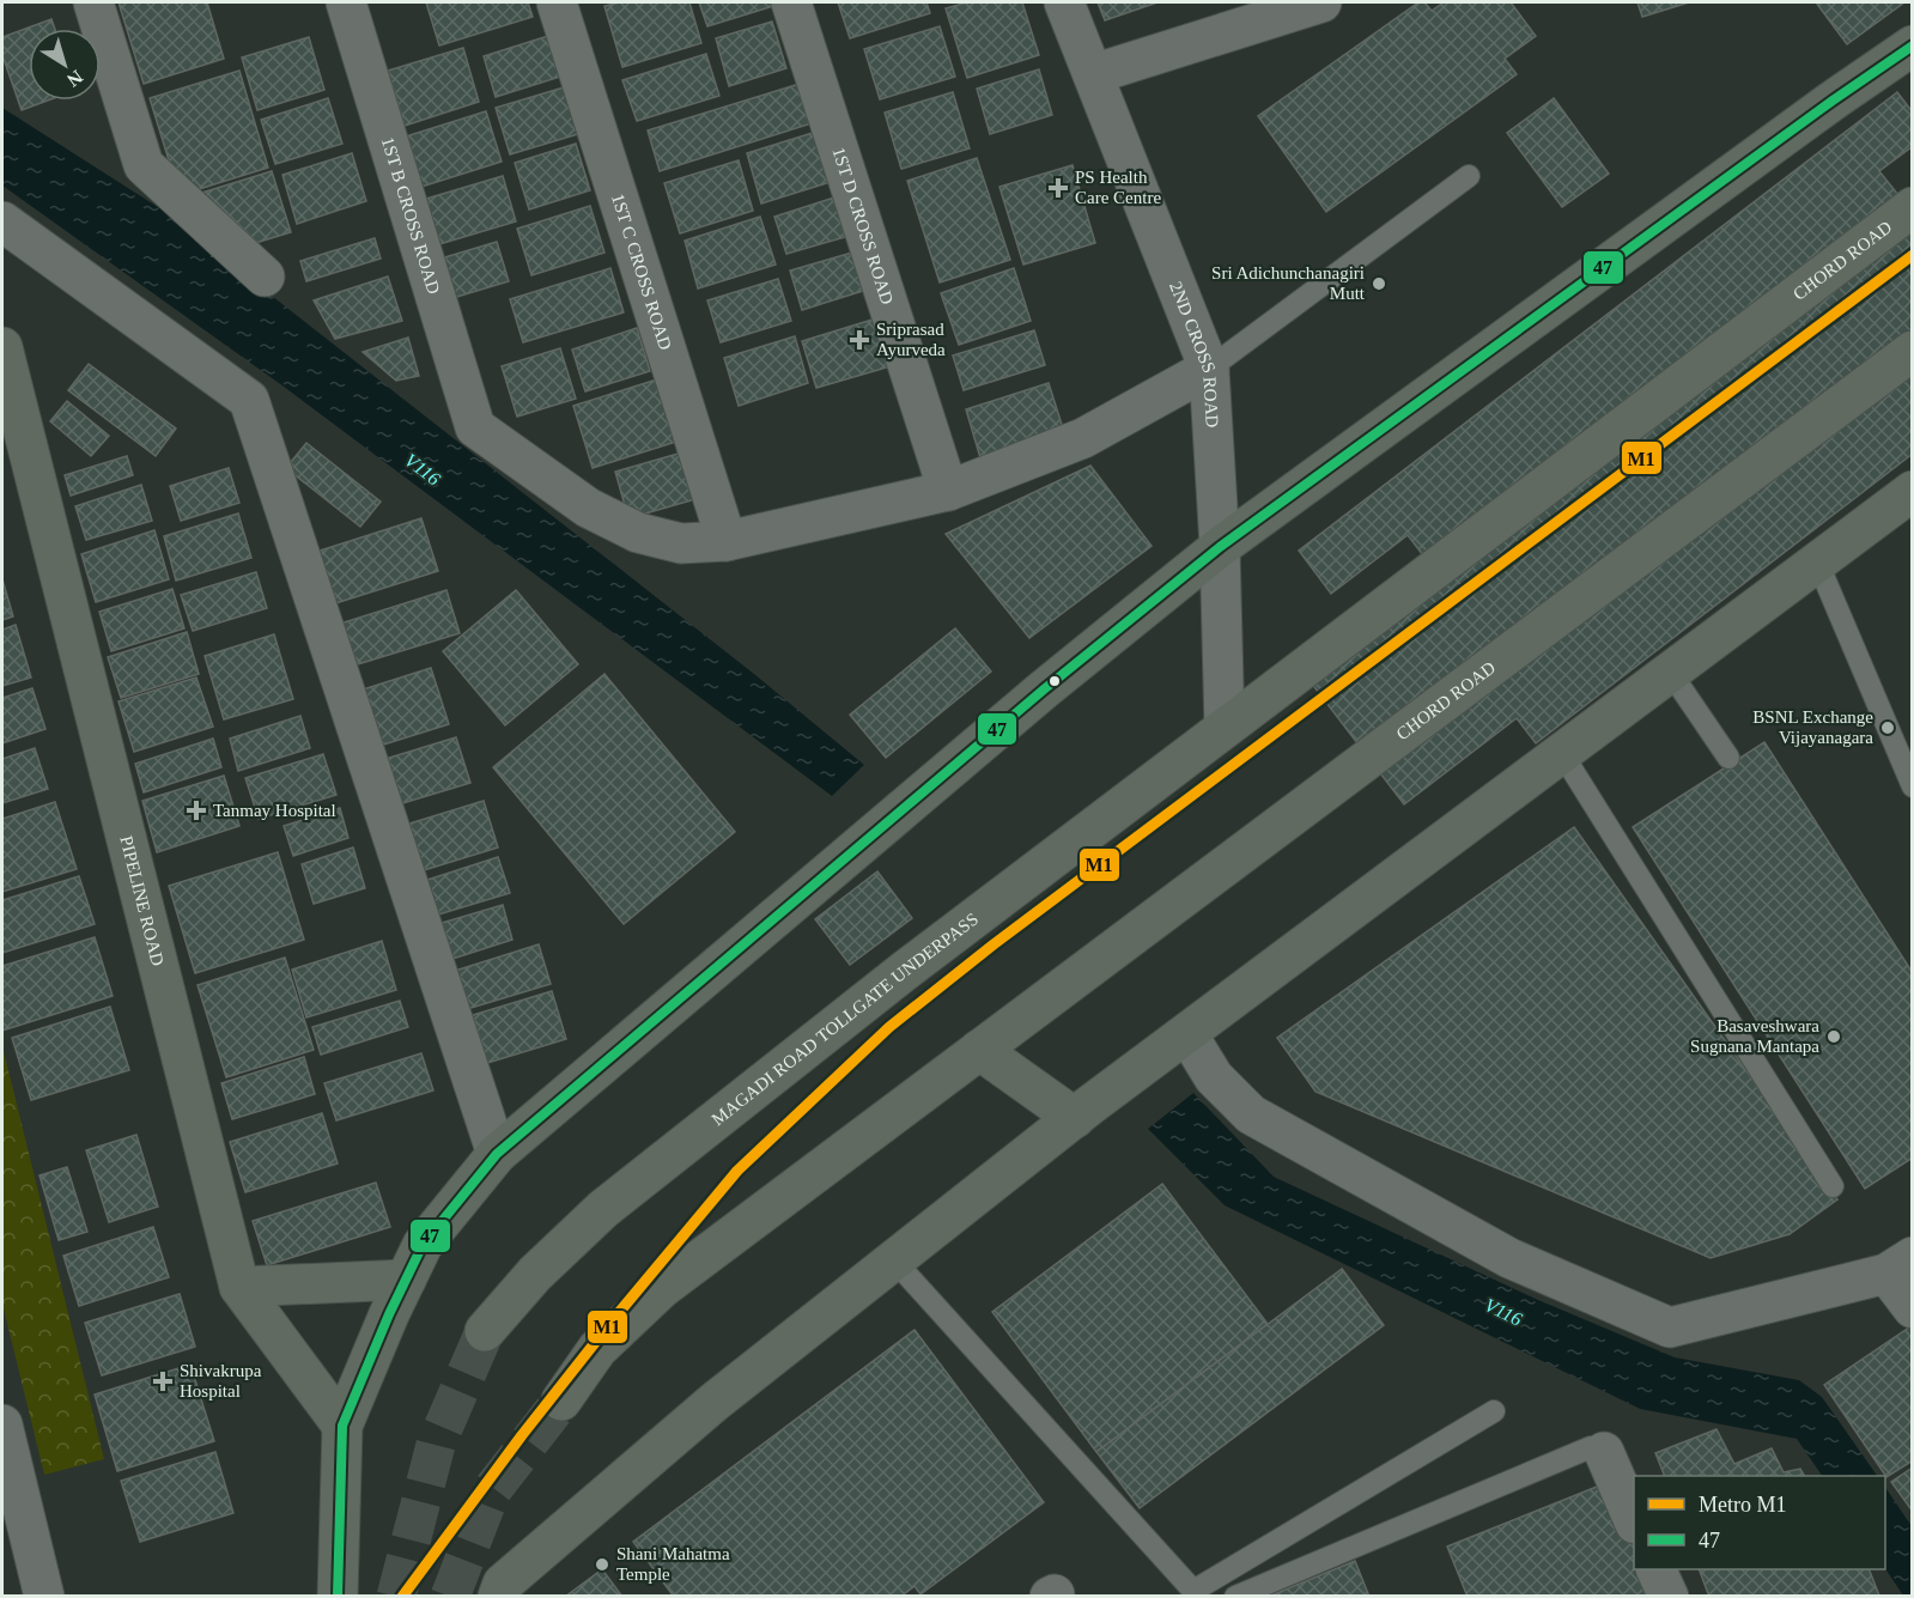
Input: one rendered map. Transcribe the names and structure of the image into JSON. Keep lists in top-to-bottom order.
{
  "streets": {
    "main road": ["CHORD ROAD", "PIPELINE ROAD", "MAGADI ROAD TOLLGATE UNDERPASS"],
    "street": [
      "1ST B CROSS ROAD",
      "1ST D CROSS ROAD",
      "1ST C CROSS ROAD",
      "2ND CROSS ROAD"
    ]
  },
  "crossings": [
    ["1ST B CROSS ROAD", "1ST C CROSS ROAD"],
    ["CHORD ROAD", "2ND CROSS ROAD"],
    ["CHORD ROAD", "MAGADI ROAD TOLLGATE UNDERPASS"],
    ["2ND CROSS ROAD", "MAGADI ROAD TOLLGATE UNDERPASS"]
  ],
  "water": ["V116"],
  "places": {
    "health": [
      "PS Health Care Centre",
      "Sriprasad Ayurveda",
      "Tanmay Hospital",
      "Shivakrupa Hospital"
    ],
    "other": [
      "Sri Adichunchanagiri Mutt",
      "BSNL Exchange Vijayanagara",
      "Basaveshwara Sugnana Mantapa",
      "Shani Mahatma Temple"
    ]
  },
  "lines": ["transit line 47", "metro line M1"],
  "legend": ["Metro M1", "47"],
  "north": "bottom right"
}
